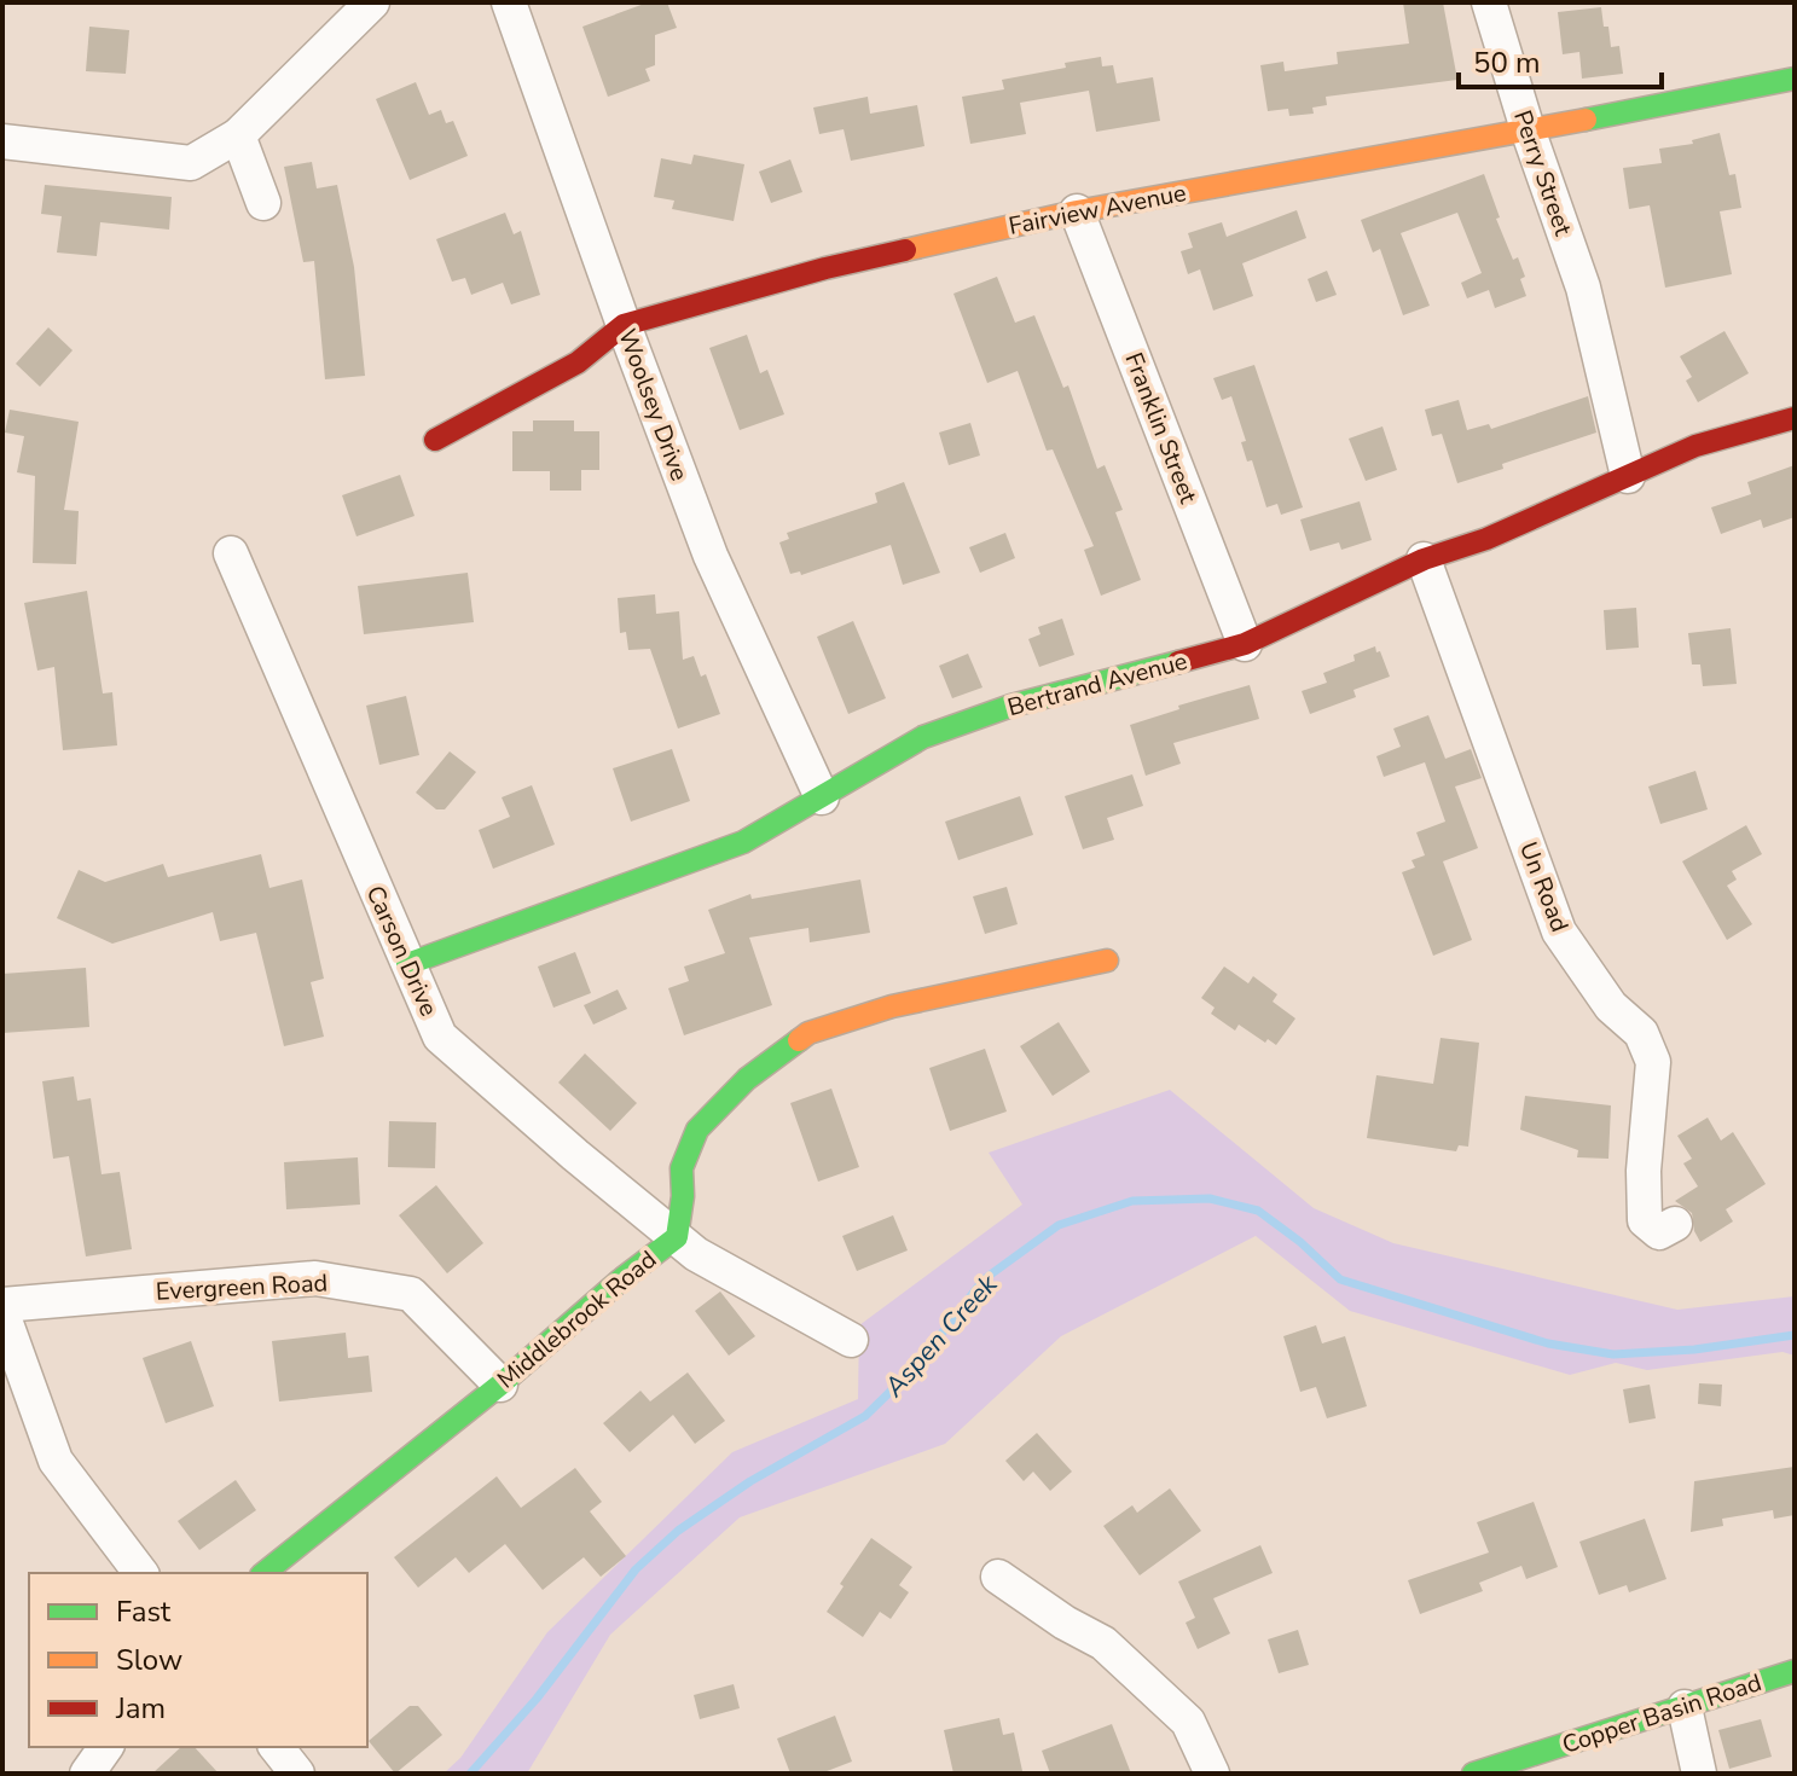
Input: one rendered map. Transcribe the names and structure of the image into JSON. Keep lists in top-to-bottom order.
{
  "streets": {
    "street": [
      "Perry Street",
      "Fairview Avenue",
      "Woolsey Drive",
      "Franklin Street",
      "Bertrand Avenue",
      "Un Road",
      "Carson Drive",
      "Evergreen Road",
      "Middlebrook Road",
      "Copper Basin Road"
    ]
  },
  "crossings": [
    ["Perry Street", "Fairview Avenue"],
    ["Perry Street", "Bertrand Avenue"],
    ["Fairview Avenue", "Woolsey Drive"],
    ["Fairview Avenue", "Franklin Street"],
    ["Woolsey Drive", "Bertrand Avenue"],
    ["Franklin Street", "Bertrand Avenue"],
    ["Bertrand Avenue", "Un Road"],
    ["Bertrand Avenue", "Carson Drive"],
    ["Carson Drive", "Middlebrook Road"],
    ["Evergreen Road", "Middlebrook Road"]
  ],
  "water": ["Aspen Creek"],
  "legend": ["Fast", "Slow", "Jam"],
  "scale_bar": "50 m"
}
